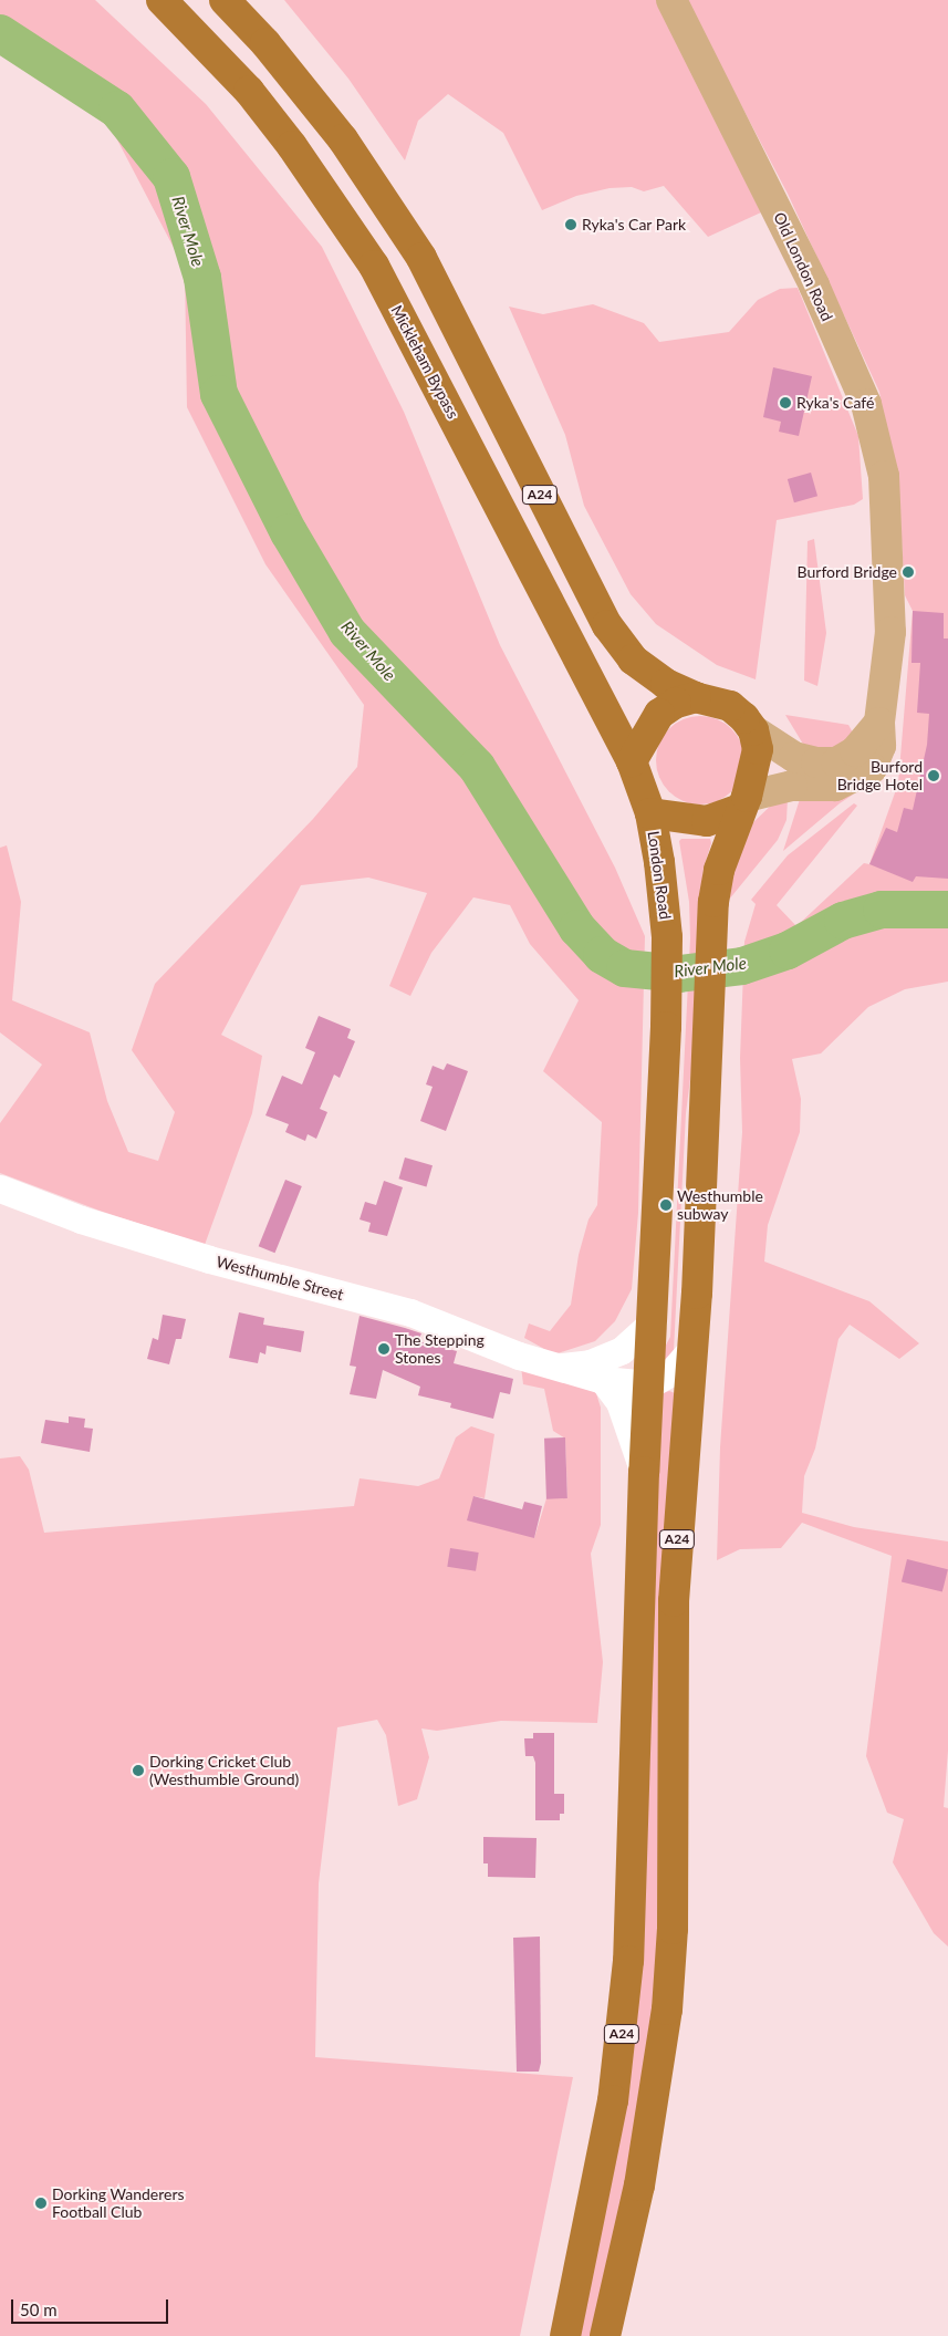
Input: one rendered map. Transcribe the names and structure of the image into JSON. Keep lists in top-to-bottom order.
{
  "streets": {
    "highway": ["Mickleham Bypass", "A24", "London Road"],
    "main road": ["Old London Road"],
    "street": ["Westhumble Street"]
  },
  "crossings": [
    ["Mickleham Bypass", "A24"],
    ["Mickleham Bypass", "London Road"],
    ["A24", "London Road"],
    ["A24", "Westhumble Street"],
    ["London Road", "Westhumble Street"]
  ],
  "water": ["River Mole"],
  "places": [
    "Ryka's Car Park",
    "Ryka's Café",
    "Burford Bridge",
    "Burford Bridge Hotel",
    "Westhumble subway",
    "The Stepping Stones",
    "Dorking Cricket Club (Westhumble Ground)",
    "Dorking Wanderers Football Club"
  ],
  "scale_bar": "50 m"
}
